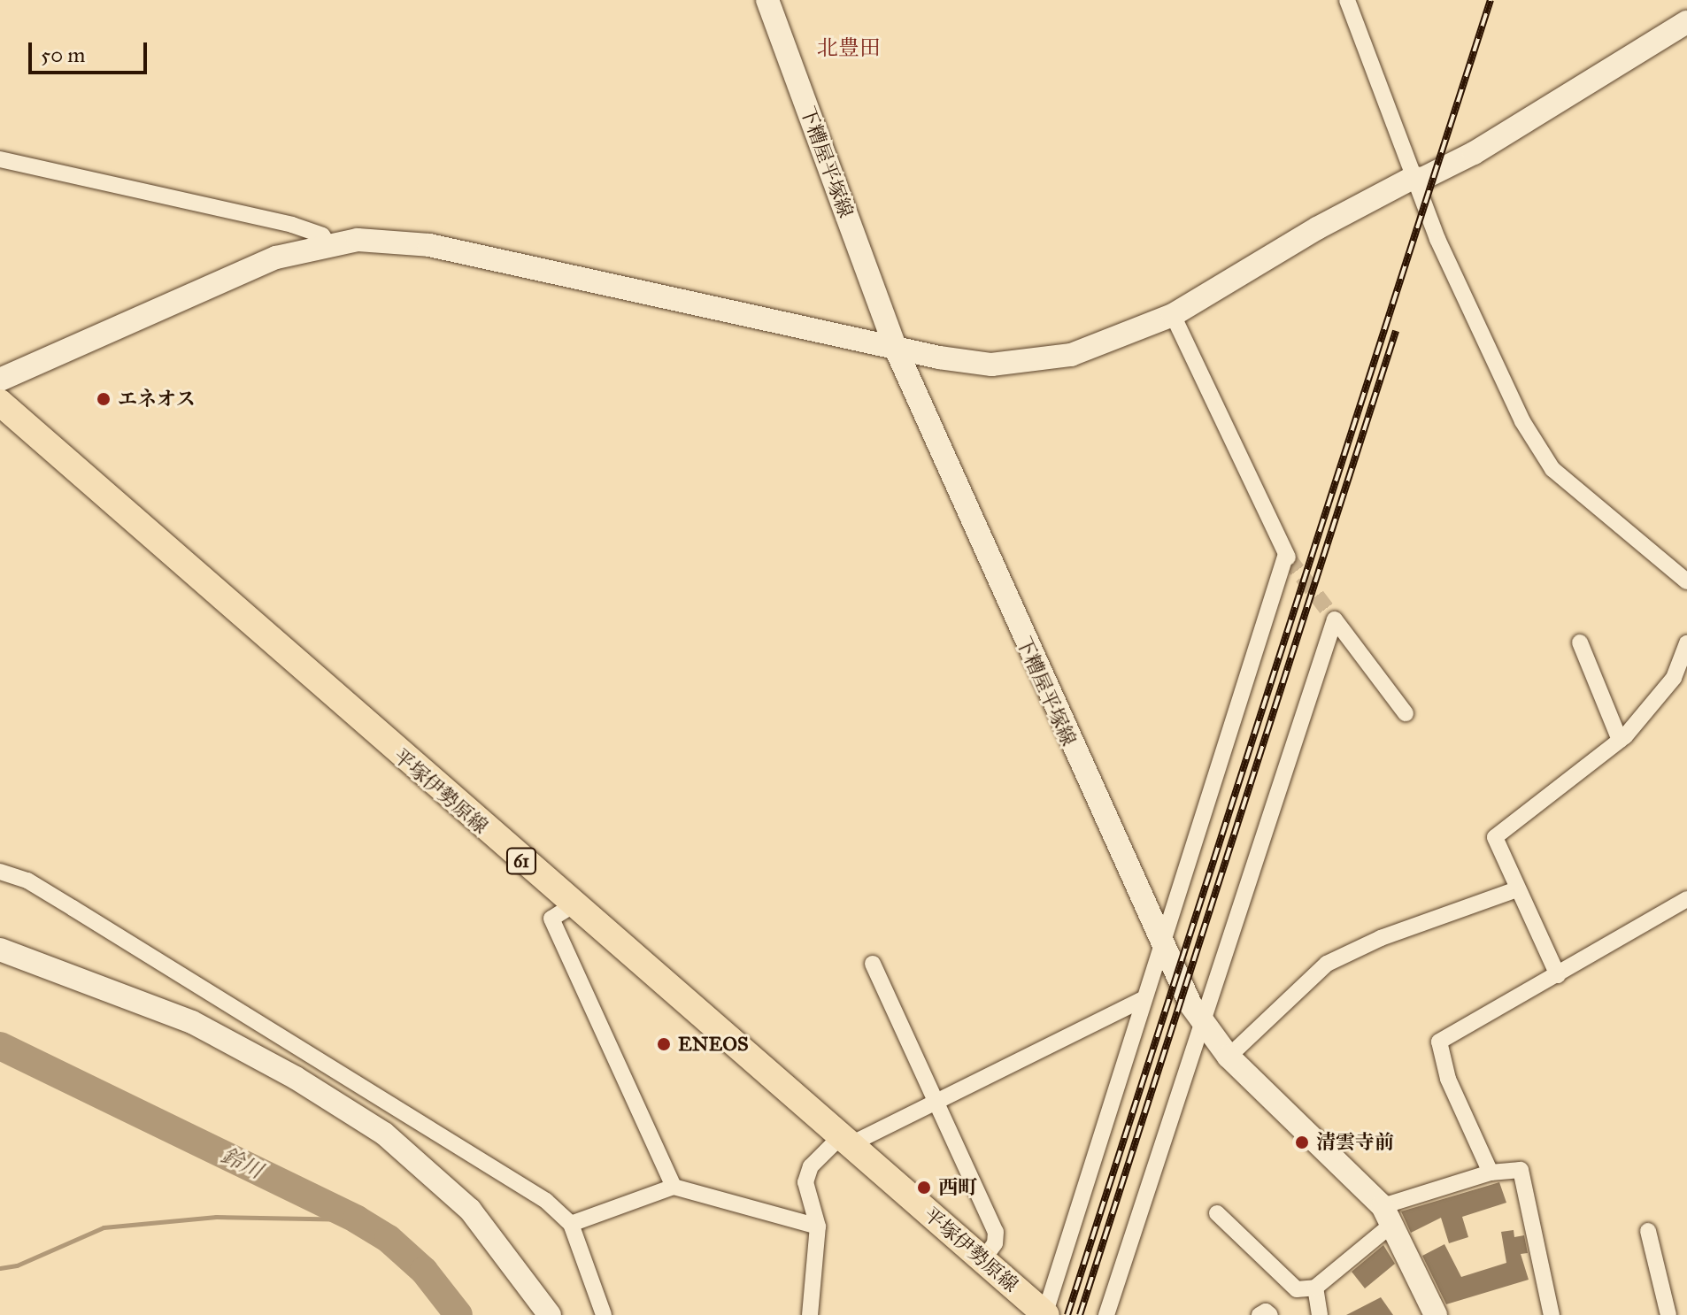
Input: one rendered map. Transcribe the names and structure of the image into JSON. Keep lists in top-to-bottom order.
{
  "streets": {
    "main road": ["平塚伊勢原線", "61"],
    "street": ["下糟屋平塚線"]
  },
  "districts": ["北豊田"],
  "water": ["鈴川"],
  "places": [
    "エネオス",
    "ENEOS",
    "清雲寺前",
    "西町"
  ],
  "scale_bar": "50 m"
}
